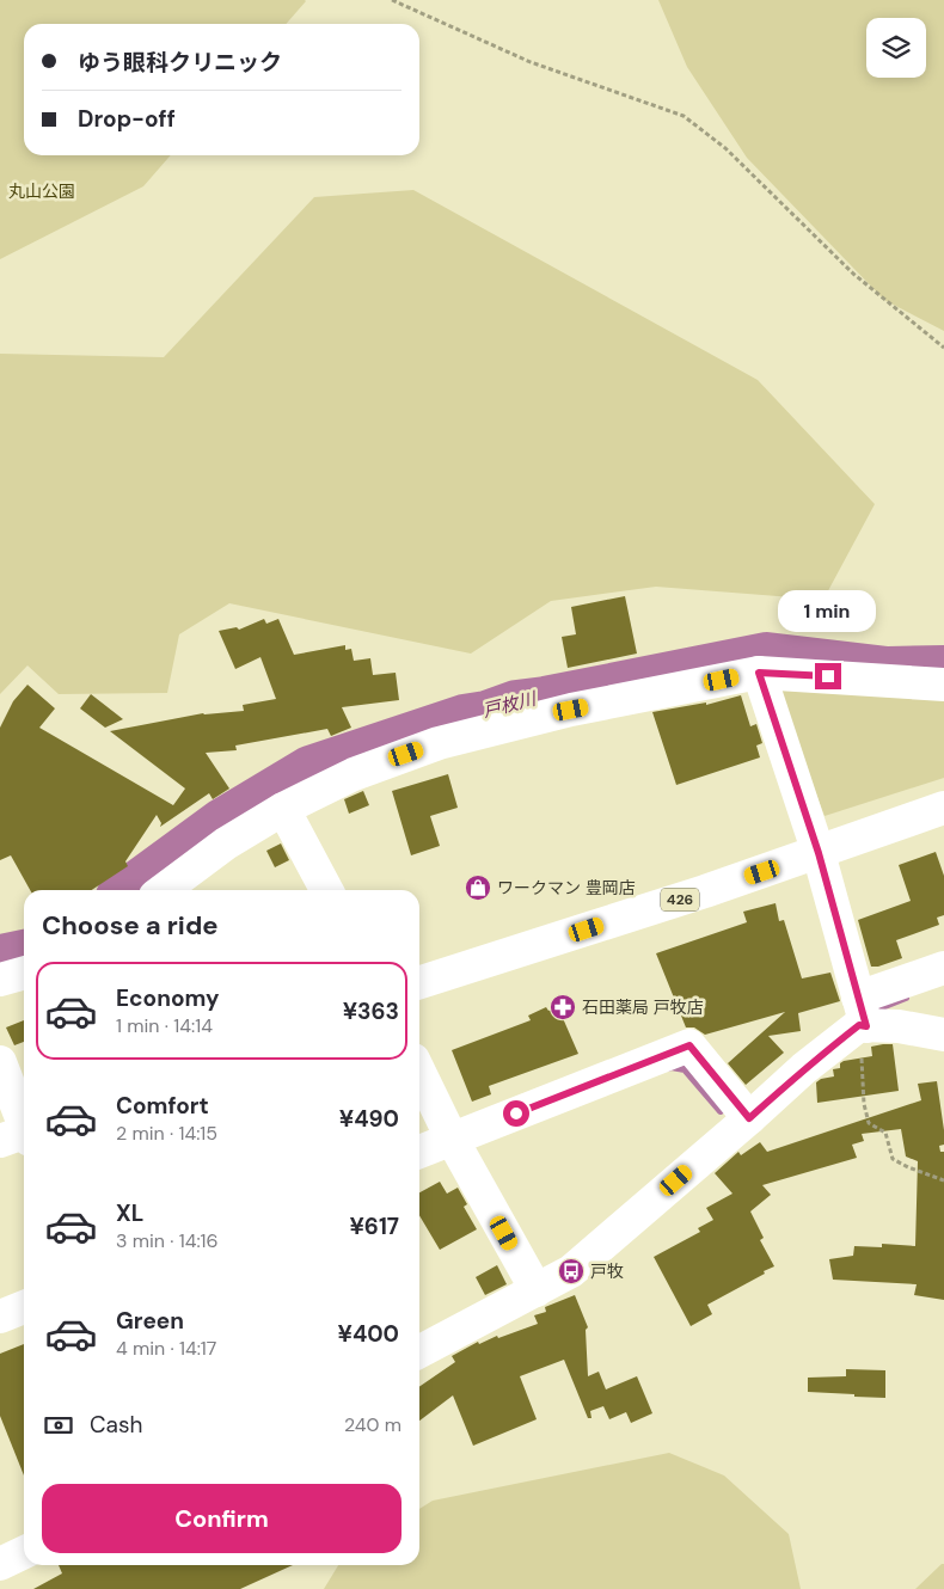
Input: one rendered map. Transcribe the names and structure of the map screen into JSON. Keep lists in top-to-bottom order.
{
  "streets": {
    "main road": ["426"]
  },
  "water": ["戸枚川"],
  "parks": ["丸山公園"],
  "places": {
    "shop": ["ワークマン 豊岡店"],
    "pharmacy": ["石田薬局 戸牧店"],
    "bus stop": ["戸牧"]
  },
  "page": {
    "banner": ["ゆう眼科クリニック", "Drop-off"],
    "bubble": "1 min",
    "heading": "Choose a ride",
    "list": [
      {
        "name": "Economy",
        "note": "1 min · 14:14",
        "value": "¥363"
      },
      {
        "name": "Comfort",
        "note": "2 min · 14:15",
        "value": "¥490"
      },
      {
        "name": "XL",
        "note": "3 min · 14:16",
        "value": "¥617"
      },
      {
        "name": "Green",
        "note": "4 min · 14:17",
        "value": "¥400"
      }
    ],
    "pay": ["Cash", "240 m"],
    "buttons": "Confirm"
  }
}
